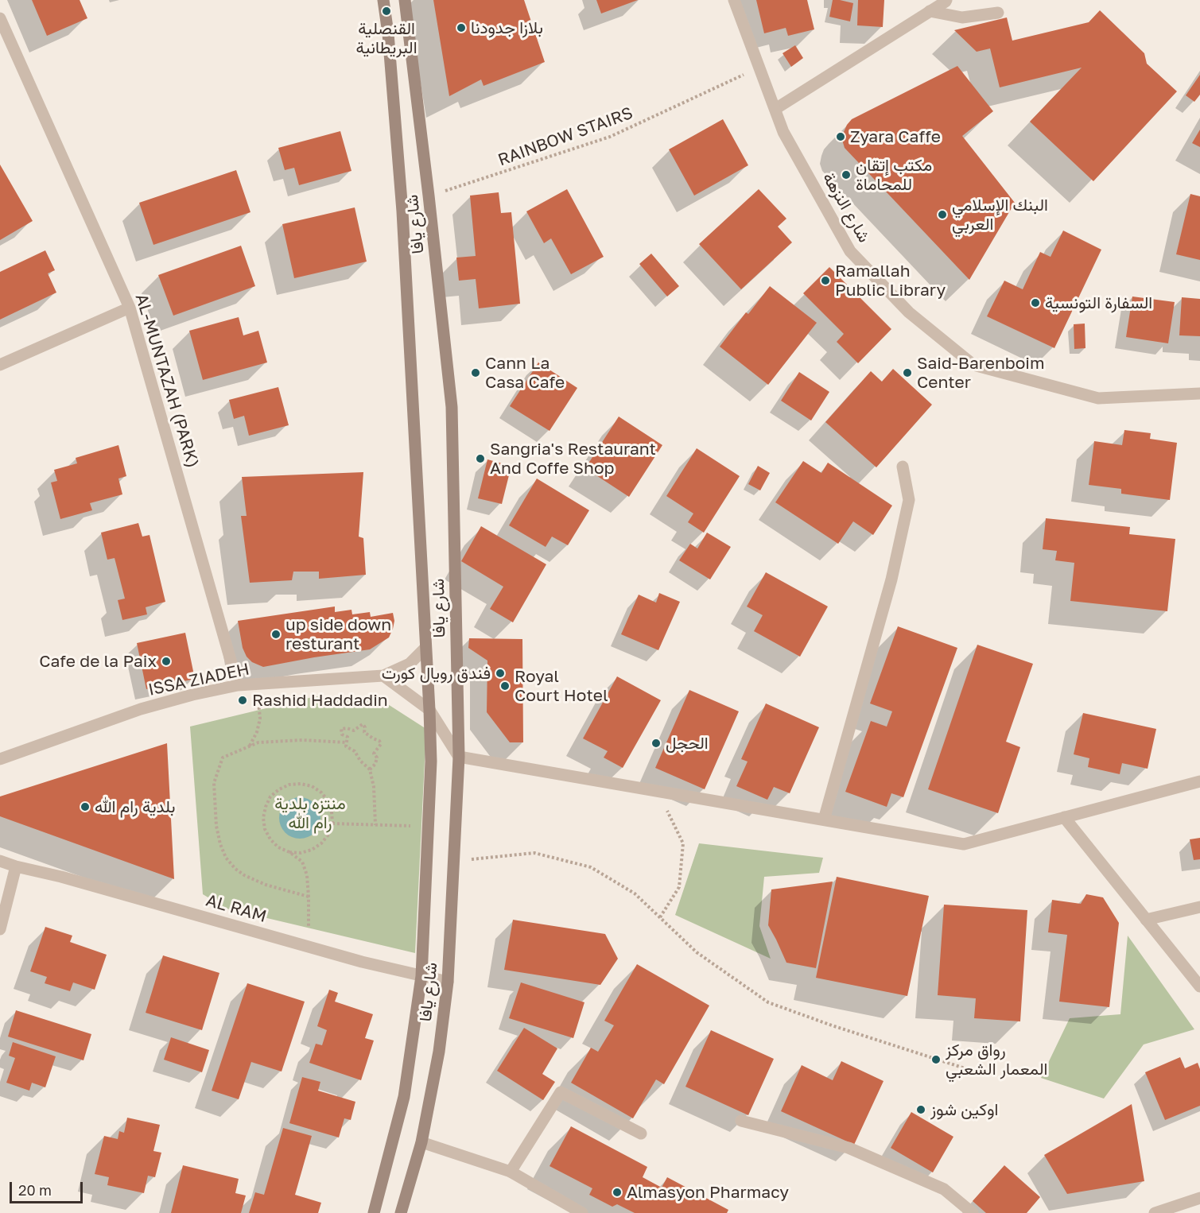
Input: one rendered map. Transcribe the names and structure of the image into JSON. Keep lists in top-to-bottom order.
{
  "streets": {
    "main road": ["شارع يافا"],
    "street": [
      "شارع النزهة",
      "AL-MUNTAZAH (PARK)",
      "ISSA ZIADEH",
      "AL RAM"
    ],
    "path": ["RAINBOW STAIRS"]
  },
  "crossings": [
    ["RAINBOW STAIRS", "شارع النزهة"],
    ["RAINBOW STAIRS", "شارع يافا"],
    ["شارع يافا", "AL RAM"],
    ["AL-MUNTAZAH (PARK)", "ISSA ZIADEH"]
  ],
  "parks": ["منتزه بلدية رام الله"],
  "places": [
    "القنصلية البريطانية",
    "بلازا جدودنا",
    "Zyara Caffe",
    "مكتب إتقان للمحاماة",
    "البنك الإسلامي العربي",
    "Ramallah Public Library",
    "السفارة التونسية",
    "Cann La Casa Cafe",
    "Said-Barenboim Center",
    "Sangria's Restaurant And Coffe Shop",
    "up side down resturant",
    "Cafe de la Paix",
    "فندق رويال كورت",
    "Royal Court Hotel",
    "Rashid Haddadin",
    "الحجل",
    "بلدية رام الله",
    "رواق مركز المعمار الشعبي",
    "اوكين شوز",
    "Almasyon Pharmacy"
  ],
  "scale_bar": "20 m"
}
